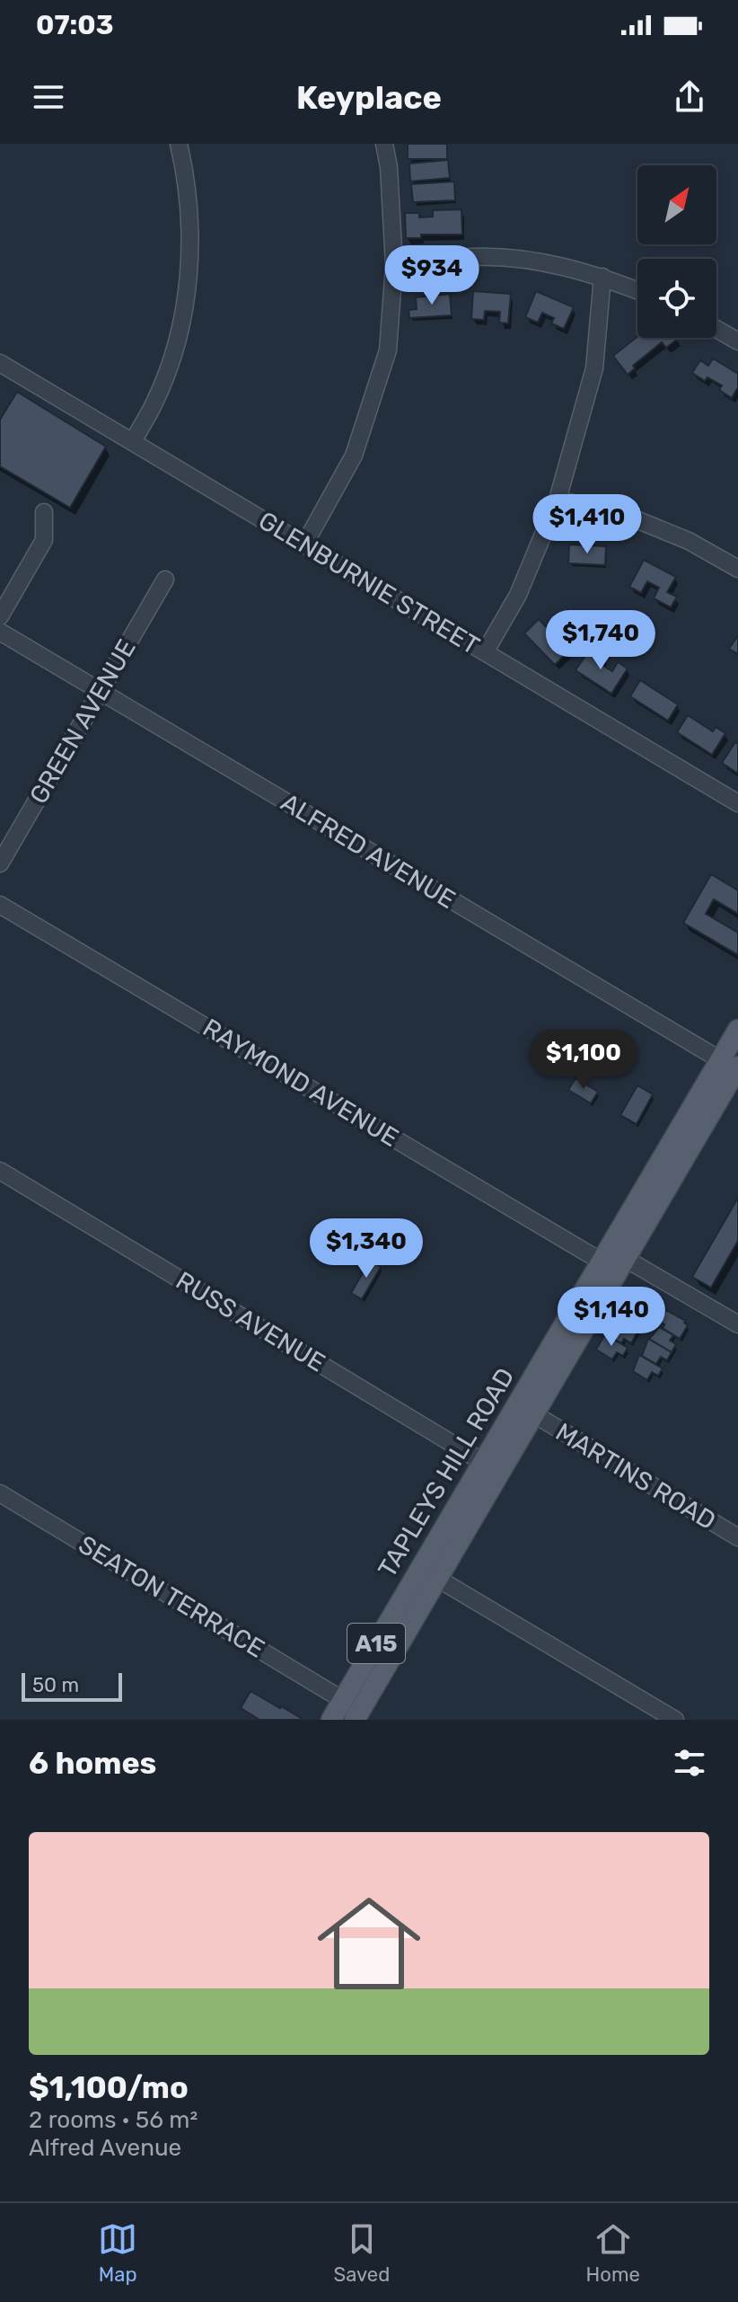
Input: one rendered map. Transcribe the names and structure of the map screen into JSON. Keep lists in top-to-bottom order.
{
  "streets": {
    "main road": ["TAPLEYS HILL ROAD", "A15"],
    "street": [
      "GLENBURNIE STREET",
      "GREEN AVENUE",
      "ALFRED AVENUE",
      "RAYMOND AVENUE",
      "RUSS AVENUE",
      "MARTINS ROAD",
      "SEATON TERRACE"
    ]
  },
  "crossings": [
    ["GREEN AVENUE", "ALFRED AVENUE"],
    ["ALFRED AVENUE", "TAPLEYS HILL ROAD"],
    ["RAYMOND AVENUE", "TAPLEYS HILL ROAD"],
    ["RUSS AVENUE", "TAPLEYS HILL ROAD"],
    ["TAPLEYS HILL ROAD", "MARTINS ROAD"],
    ["TAPLEYS HILL ROAD", "SEATON TERRACE"]
  ],
  "scale_bar": "50 m",
  "north": "top right",
  "page": {
    "status": "07:03",
    "header": "Keyplace",
    "price": [
      "$934",
      "$1,410",
      "$1,740",
      "$1,100",
      "$1,340",
      "$1,140"
    ],
    "scale": "50 m",
    "heading": "6 homes",
    "list": [
      {
        "name": "$1,100/mo",
        "note": "2 rooms · 56 m² · Alfred Avenue"
      }
    ],
    "tabs": ["Map", "Saved", "Home"]
  }
}
